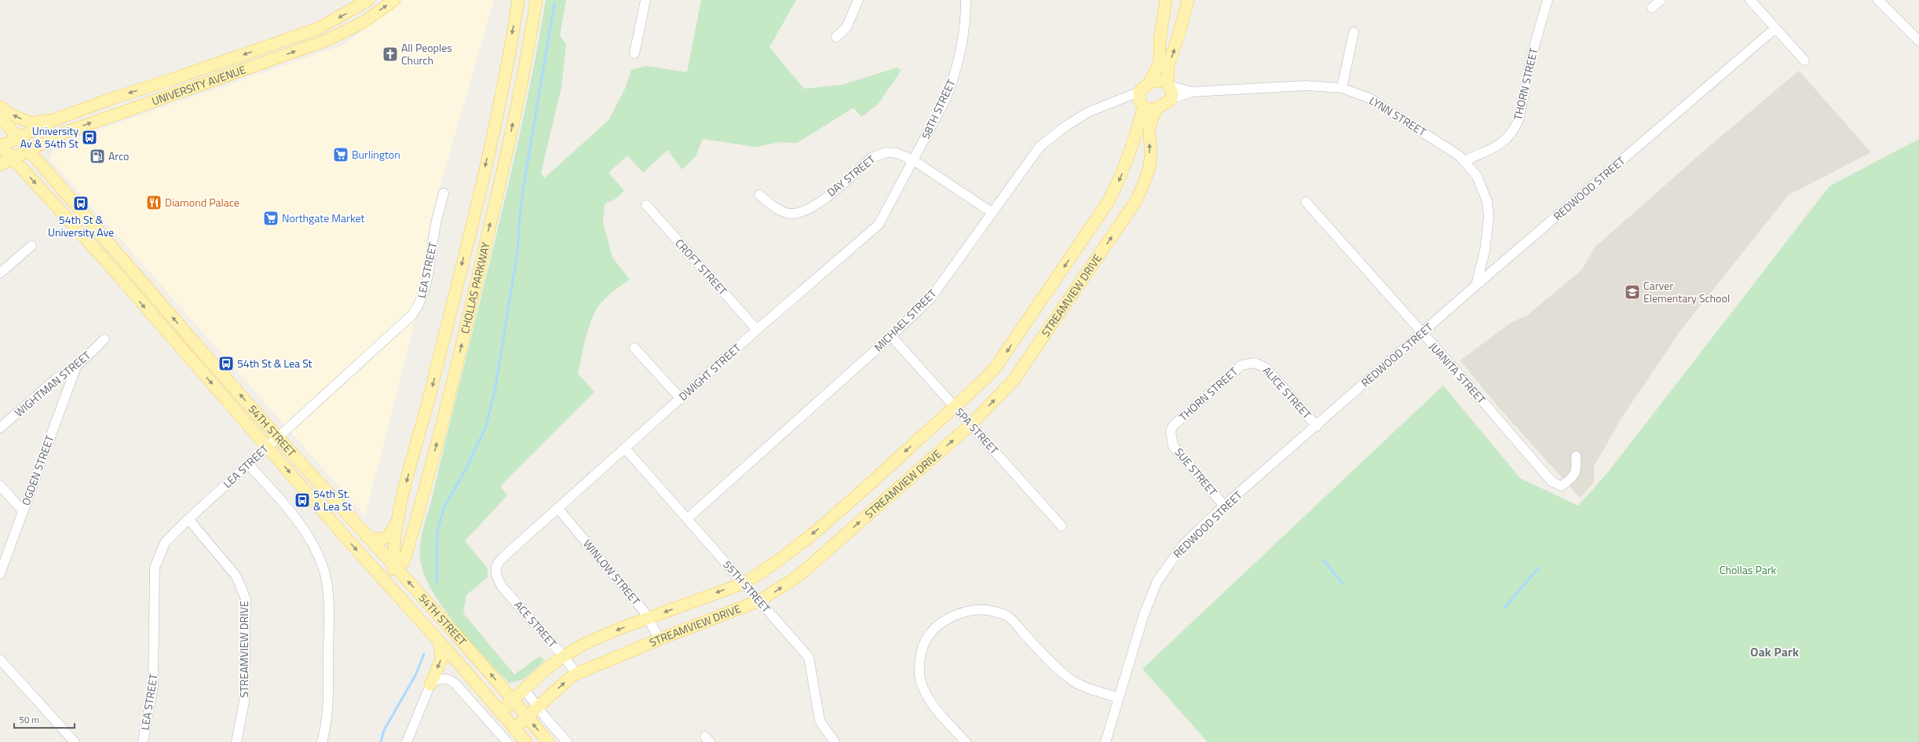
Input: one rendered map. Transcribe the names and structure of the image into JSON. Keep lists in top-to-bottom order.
{
  "streets": {
    "main road": [
      "UNIVERSITY AVENUE",
      "CHOLLAS PARKWAY",
      "STREAMVIEW DRIVE",
      "54TH STREET"
    ],
    "street": [
      "THORN STREET",
      "58TH STREET",
      "LYNN STREET",
      "DAY STREET",
      "REDWOOD STREET",
      "CROFT STREET",
      "LEA STREET",
      "MICHAEL STREET",
      "DWIGHT STREET",
      "JUANITA STREET",
      "WIGHTMAN STREET",
      "ALICE STREET",
      "SPA STREET",
      "OGDEN STREET",
      "SUE STREET",
      "WINLOW STREET",
      "55TH STREET",
      "ACE STREET"
    ]
  },
  "crossings": [
    ["THORN STREET", "LYNN STREET"],
    ["THORN STREET", "ALICE STREET"],
    ["THORN STREET", "SUE STREET"],
    ["UNIVERSITY AVENUE", "54TH STREET"],
    ["58TH STREET", "DAY STREET"],
    ["58TH STREET", "DWIGHT STREET"],
    ["LYNN STREET", "REDWOOD STREET"],
    ["LYNN STREET", "STREAMVIEW DRIVE"],
    ["LYNN STREET", "MICHAEL STREET"],
    ["DAY STREET", "MICHAEL STREET"],
    ["DAY STREET", "DWIGHT STREET"],
    ["REDWOOD STREET", "JUANITA STREET"],
    ["REDWOOD STREET", "ALICE STREET"],
    ["REDWOOD STREET", "SUE STREET"],
    ["CROFT STREET", "DWIGHT STREET"],
    ["LEA STREET", "STREAMVIEW DRIVE"],
    ["LEA STREET", "54TH STREET"],
    ["CHOLLAS PARKWAY", "54TH STREET"],
    ["STREAMVIEW DRIVE", "MICHAEL STREET"],
    ["STREAMVIEW DRIVE", "54TH STREET"],
    ["STREAMVIEW DRIVE", "SPA STREET"],
    ["STREAMVIEW DRIVE", "WINLOW STREET"],
    ["STREAMVIEW DRIVE", "55TH STREET"],
    ["STREAMVIEW DRIVE", "ACE STREET"],
    ["MICHAEL STREET", "SPA STREET"],
    ["MICHAEL STREET", "55TH STREET"],
    ["DWIGHT STREET", "WINLOW STREET"],
    ["DWIGHT STREET", "55TH STREET"],
    ["DWIGHT STREET", "ACE STREET"],
    ["WIGHTMAN STREET", "OGDEN STREET"]
  ],
  "districts": ["Oak Park"],
  "parks": ["Chollas Park"],
  "places": {
    "church": ["All Peoples Church"],
    "bus stop": [
      "University Av & 54th St",
      "54th St & University Ave",
      "54th St & Lea St",
      "54th St. & Lea St"
    ],
    "supermarket": ["Burlington", "Northgate Market"],
    "fuel station": ["Arco"],
    "restaurant": ["Diamond Palace"],
    "school or university": ["Carver Elementary School"]
  },
  "scale_bar": "50 m"
}
